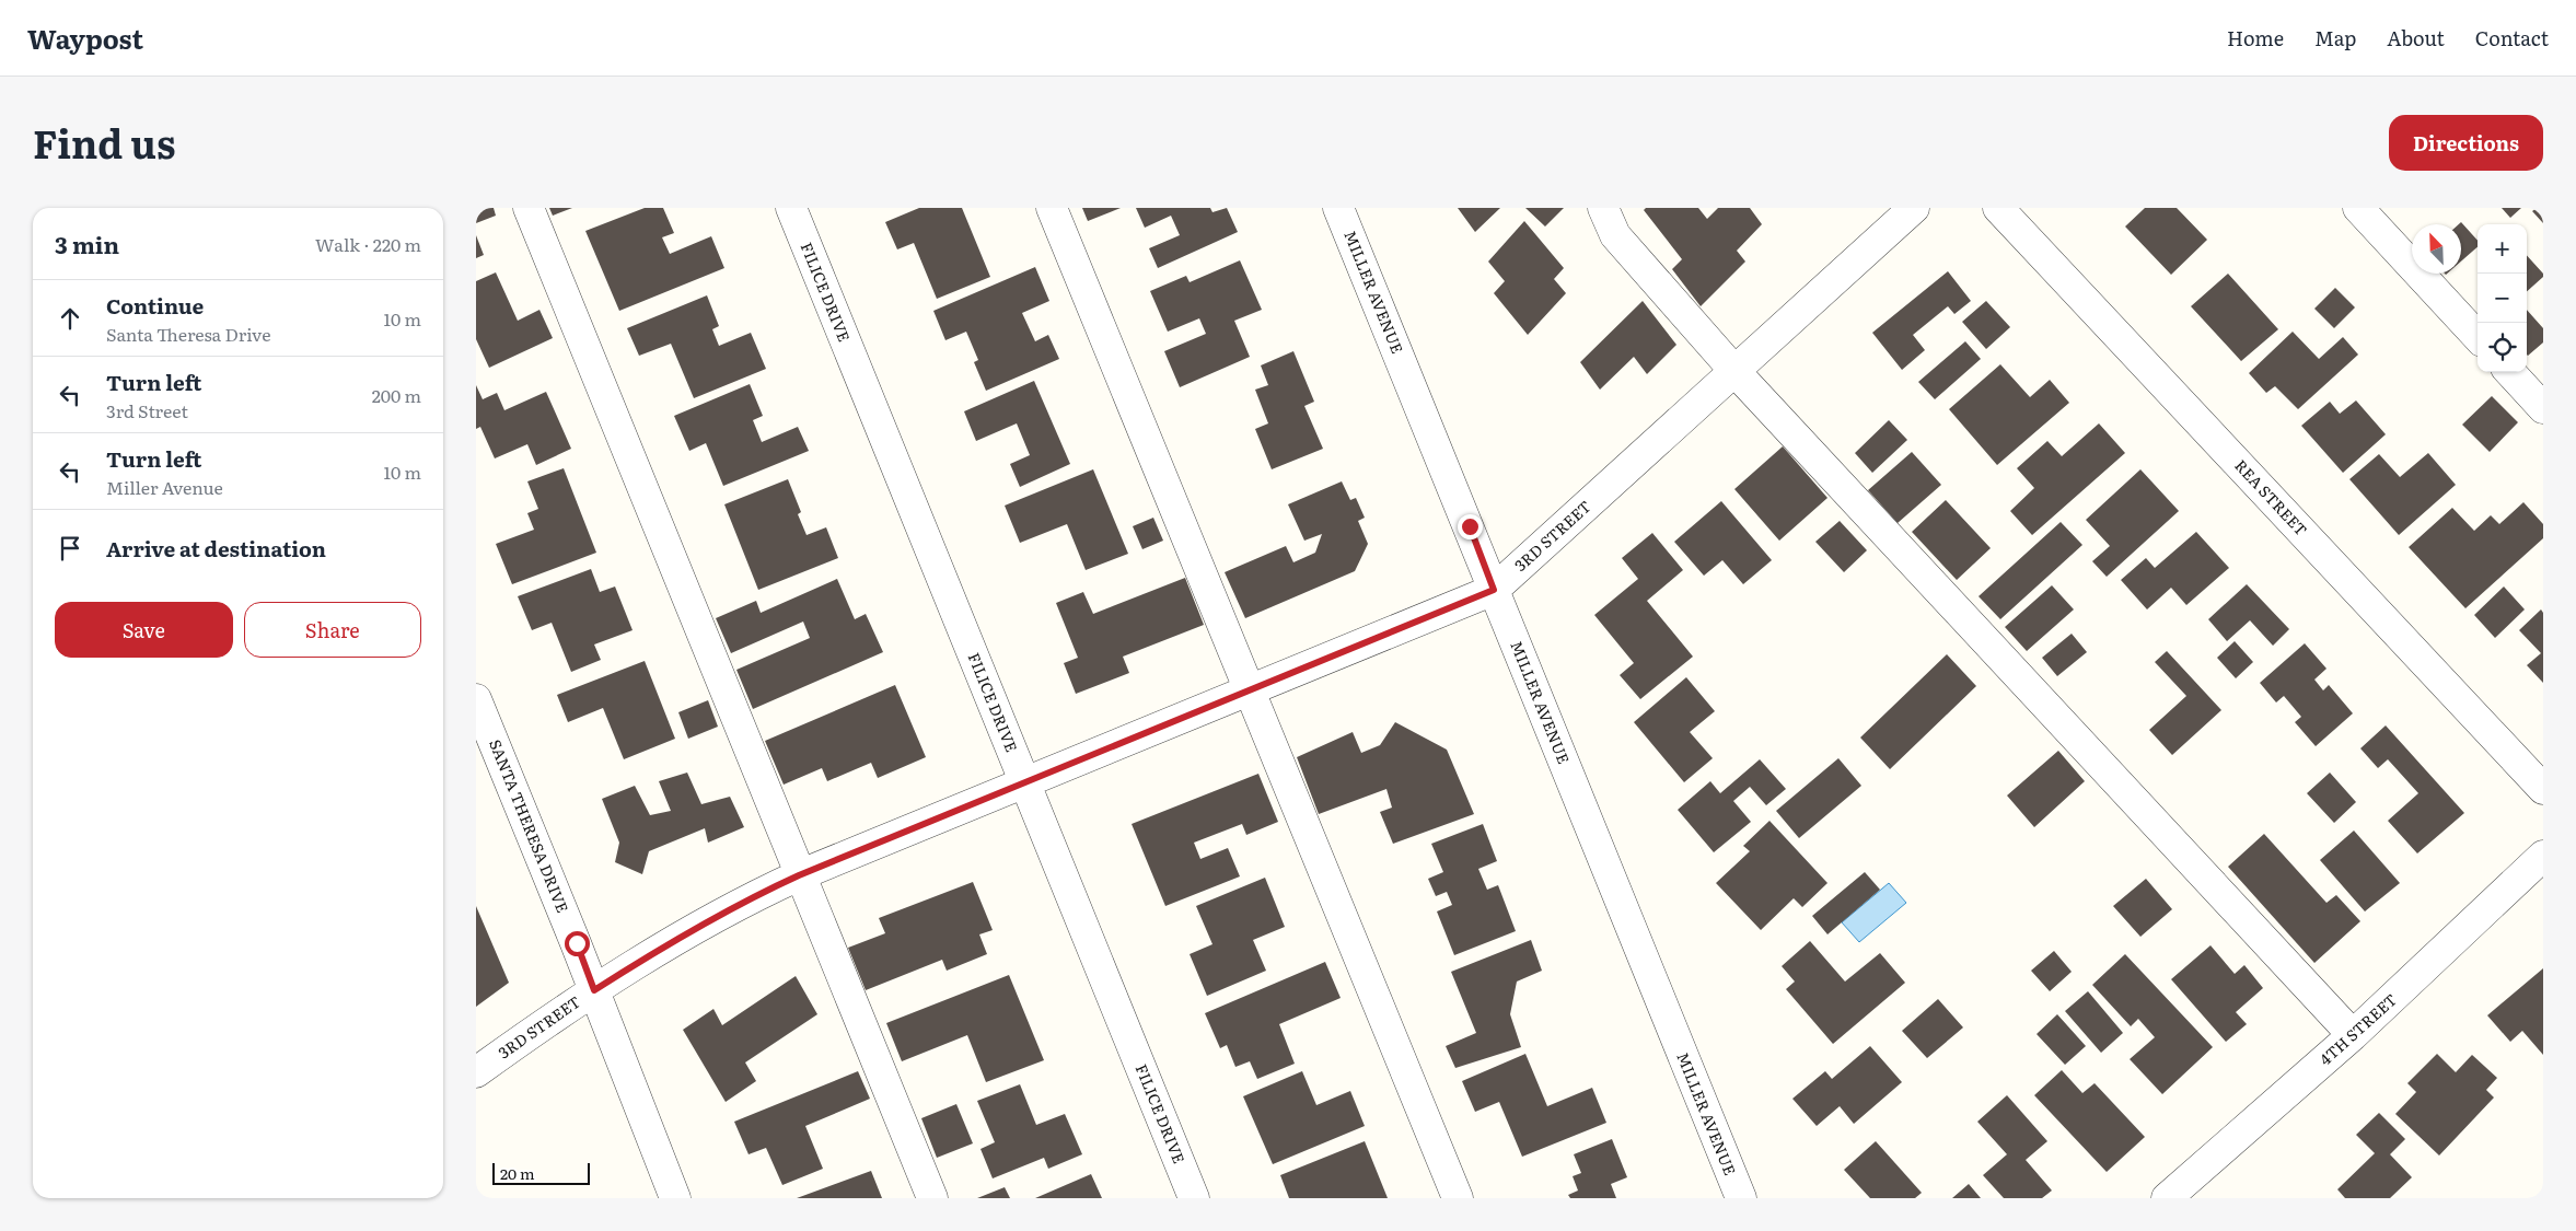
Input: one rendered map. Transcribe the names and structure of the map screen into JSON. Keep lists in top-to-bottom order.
{
  "streets": {
    "street": [
      "FILICE DRIVE",
      "MILLER AVENUE",
      "REA STREET",
      "3RD STREET",
      "SANTA THERESA DRIVE",
      "4TH STREET"
    ]
  },
  "crossings": [
    ["FILICE DRIVE", "3RD STREET"],
    ["MILLER AVENUE", "3RD STREET"],
    ["3RD STREET", "SANTA THERESA DRIVE"]
  ],
  "scale_bar": "20 m",
  "north": "top left",
  "page": {
    "header": "Waypost",
    "nav": [
      "Home",
      "Map",
      "About",
      "Contact"
    ],
    "title": "Find us",
    "buttons": [
      "Directions",
      ["Save", "Share"]
    ],
    "heading": ["3 min", "Walk · 220 m"],
    "map_buttons": ["+", "−"],
    "list": [
      ["Continue", "Santa Theresa Drive", "10 m"],
      ["Turn left", "3rd Street", "200 m"],
      ["Turn left", "Miller Avenue", "10 m"],
      "Arrive at destination"
    ],
    "scale": "20 m"
  }
}
